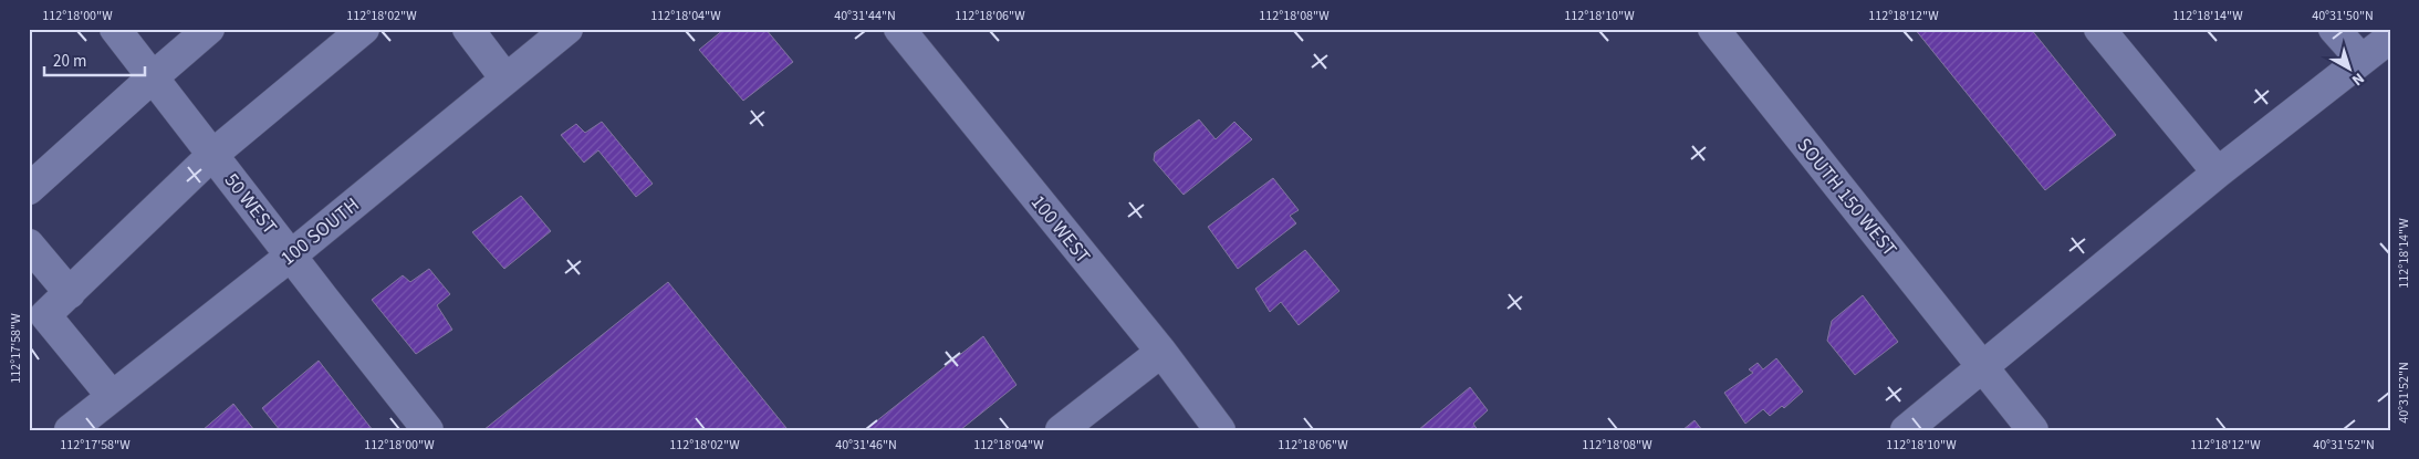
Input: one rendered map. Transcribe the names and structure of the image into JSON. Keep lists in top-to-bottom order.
{
  "streets": {
    "street": [
      "SOUTH 150 WEST",
      "50 WEST",
      "100 WEST",
      "100 SOUTH"
    ]
  },
  "crossings": [
    ["50 WEST", "100 SOUTH"]
  ],
  "scale_bar": "20 m",
  "north": "bottom right",
  "coordinates": [
    "112°18'00\"W",
    "112°18'02\"W",
    "112°18'04\"W",
    "40°31'44\"N",
    "112°18'06\"W",
    "112°18'08\"W",
    "112°18'10\"W",
    "112°18'12\"W",
    "112°18'14\"W",
    "40°31'50\"N",
    "112°17'58\"W",
    "40°31'52\"N",
    "40°31'46\"N"
  ]
}
